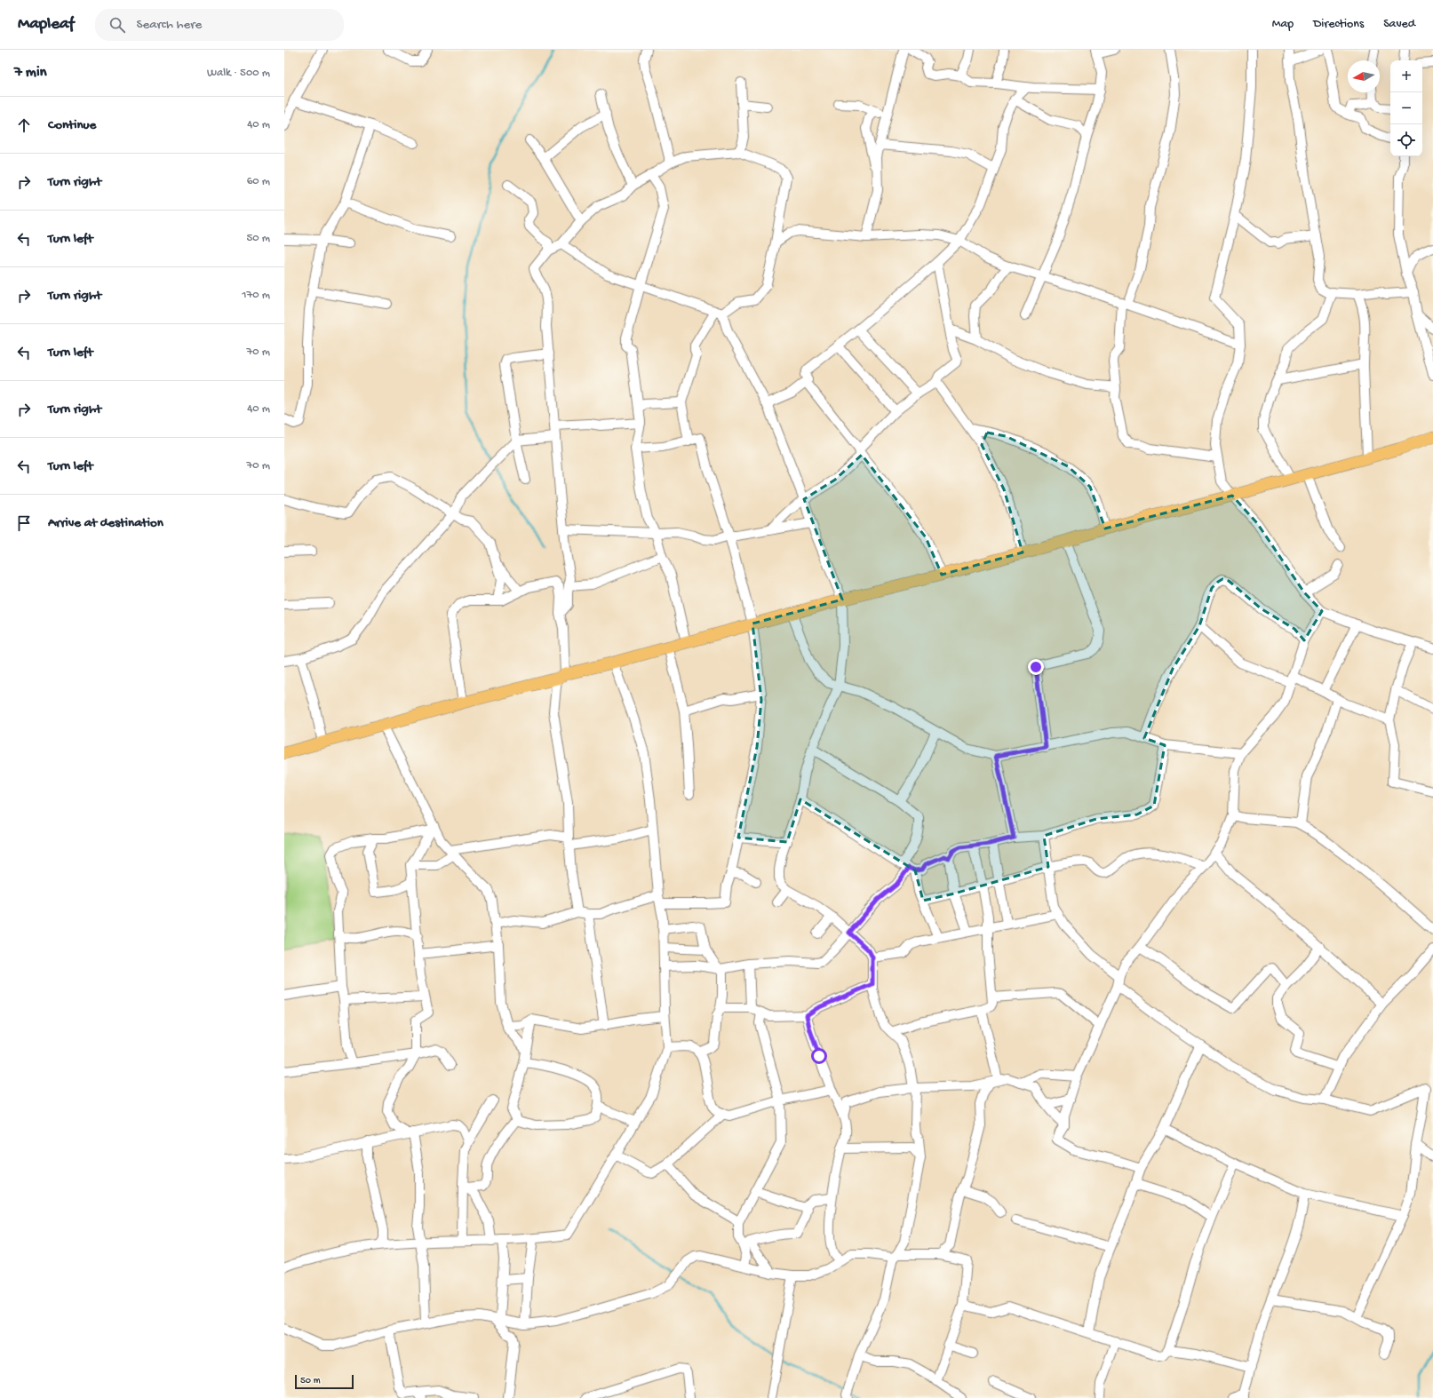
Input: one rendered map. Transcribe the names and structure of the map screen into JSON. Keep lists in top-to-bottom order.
{
  "scale_bar": "50 m",
  "north": "left",
  "page": {
    "header": "Mapleaf",
    "search": "Search here",
    "nav": ["Map", "Directions", "Saved"],
    "heading": ["7 min", "Walk · 500 m"],
    "map_buttons": ["+", "−"],
    "list": [
      ["Continue", "40 m"],
      ["Turn right", "60 m"],
      ["Turn left", "50 m"],
      ["Turn right", "170 m"],
      ["Turn left", "70 m"],
      ["Turn right", "40 m"],
      ["Turn left", "70 m"],
      "Arrive at destination"
    ],
    "scale": "50 m"
  }
}
